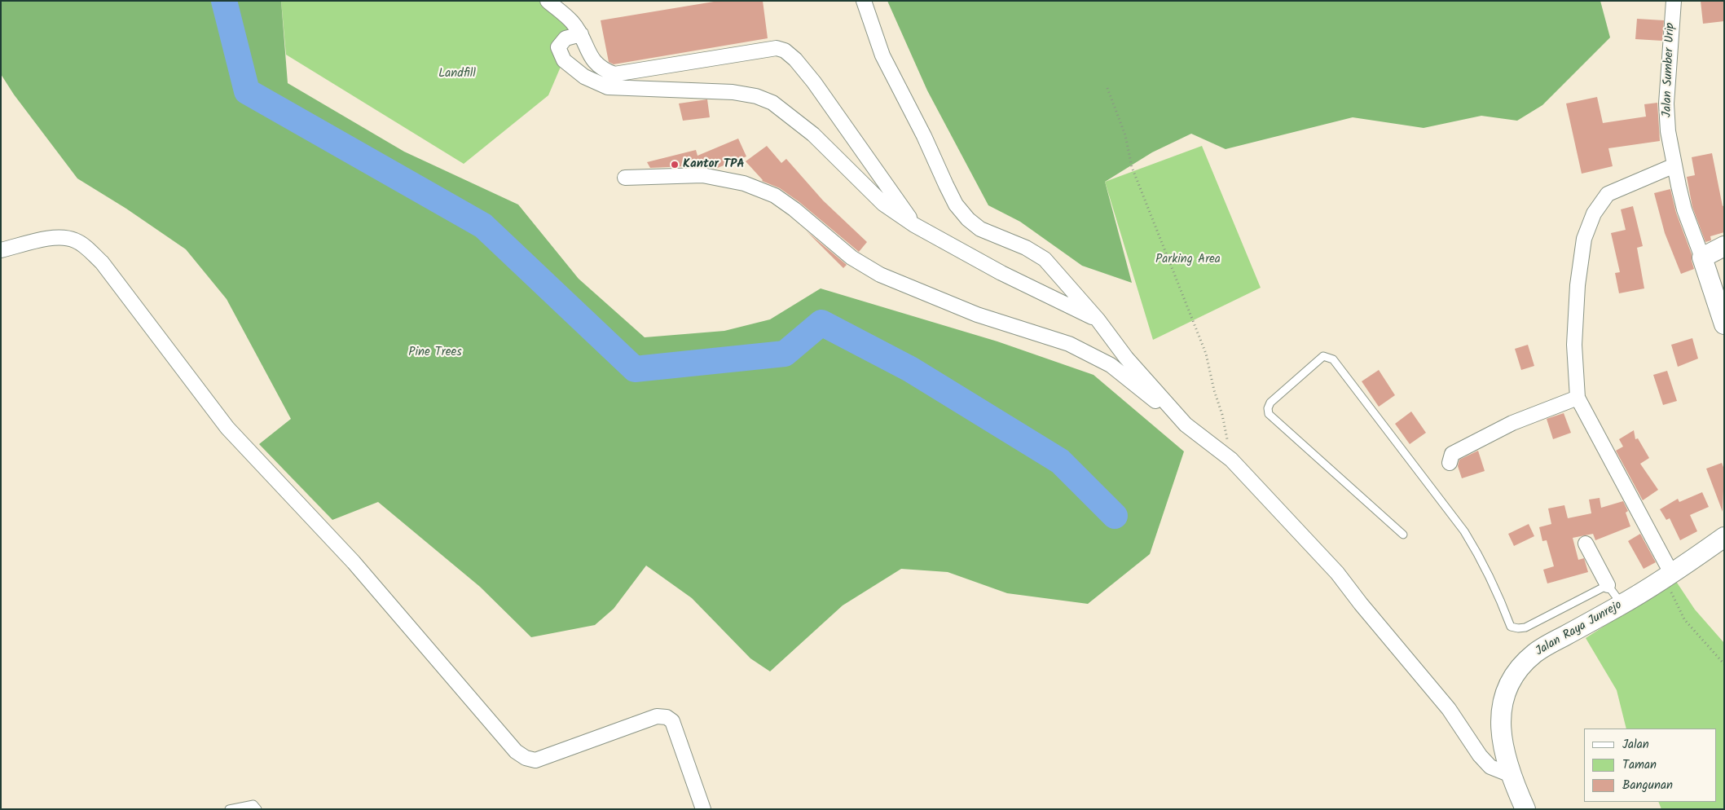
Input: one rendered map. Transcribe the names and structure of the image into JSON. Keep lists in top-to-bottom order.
{
  "streets": {
    "street": ["Jalan Sumber Urip", "Jalan Raya Junrejo"]
  },
  "parks": ["Landfill", "Parking Area", "Pine Trees"],
  "places": ["Kantor TPA"],
  "legend": ["Jalan", "Taman", "Bangunan"]
}
